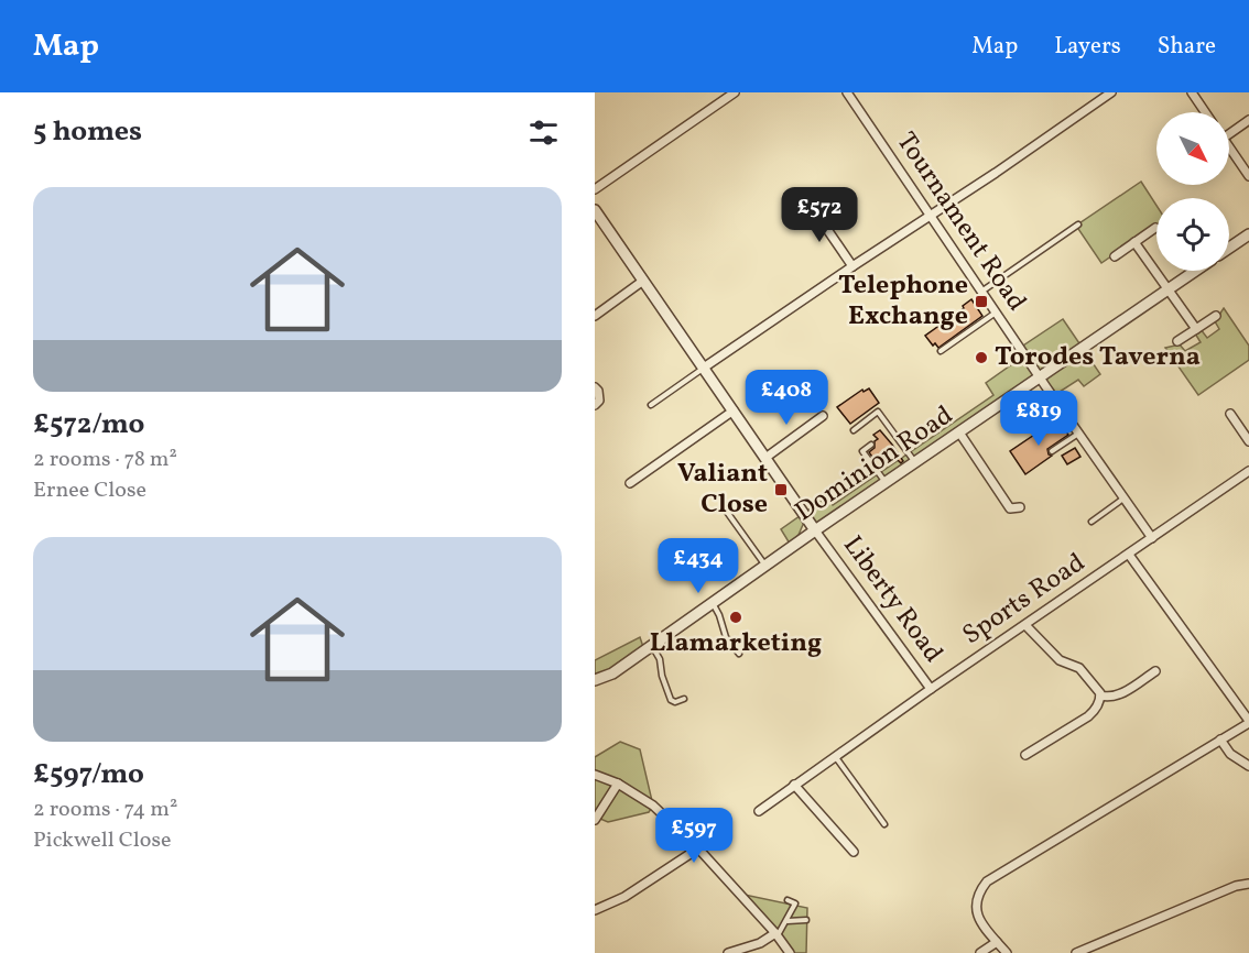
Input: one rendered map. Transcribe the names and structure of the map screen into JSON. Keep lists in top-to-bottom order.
{
  "streets": {
    "street": [
      "Tournament Road",
      "Dominion Road",
      "Liberty Road",
      "Sports Road"
    ]
  },
  "crossings": [
    ["Tournament Road", "Dominion Road"],
    ["Tournament Road", "Sports Road"],
    ["Dominion Road", "Liberty Road"],
    ["Liberty Road", "Sports Road"]
  ],
  "places": {
    "transit": ["Telephone Exchange", "Valiant Close"],
    "other": ["Torodes Taverna", "Llamarketing"]
  },
  "north": "bottom right",
  "page": {
    "header": "Map",
    "nav": ["Map", "Layers", "Share"],
    "heading": "5 homes",
    "list": [
      {
        "name": "£572/mo",
        "note": "2 rooms · 78 m² · Ernee Close"
      },
      {
        "name": "£597/mo",
        "note": "2 rooms · 74 m² · Pickwell Close"
      }
    ],
    "price": [
      "£572",
      "£408",
      "£819",
      "£434",
      "£597"
    ]
  }
}
